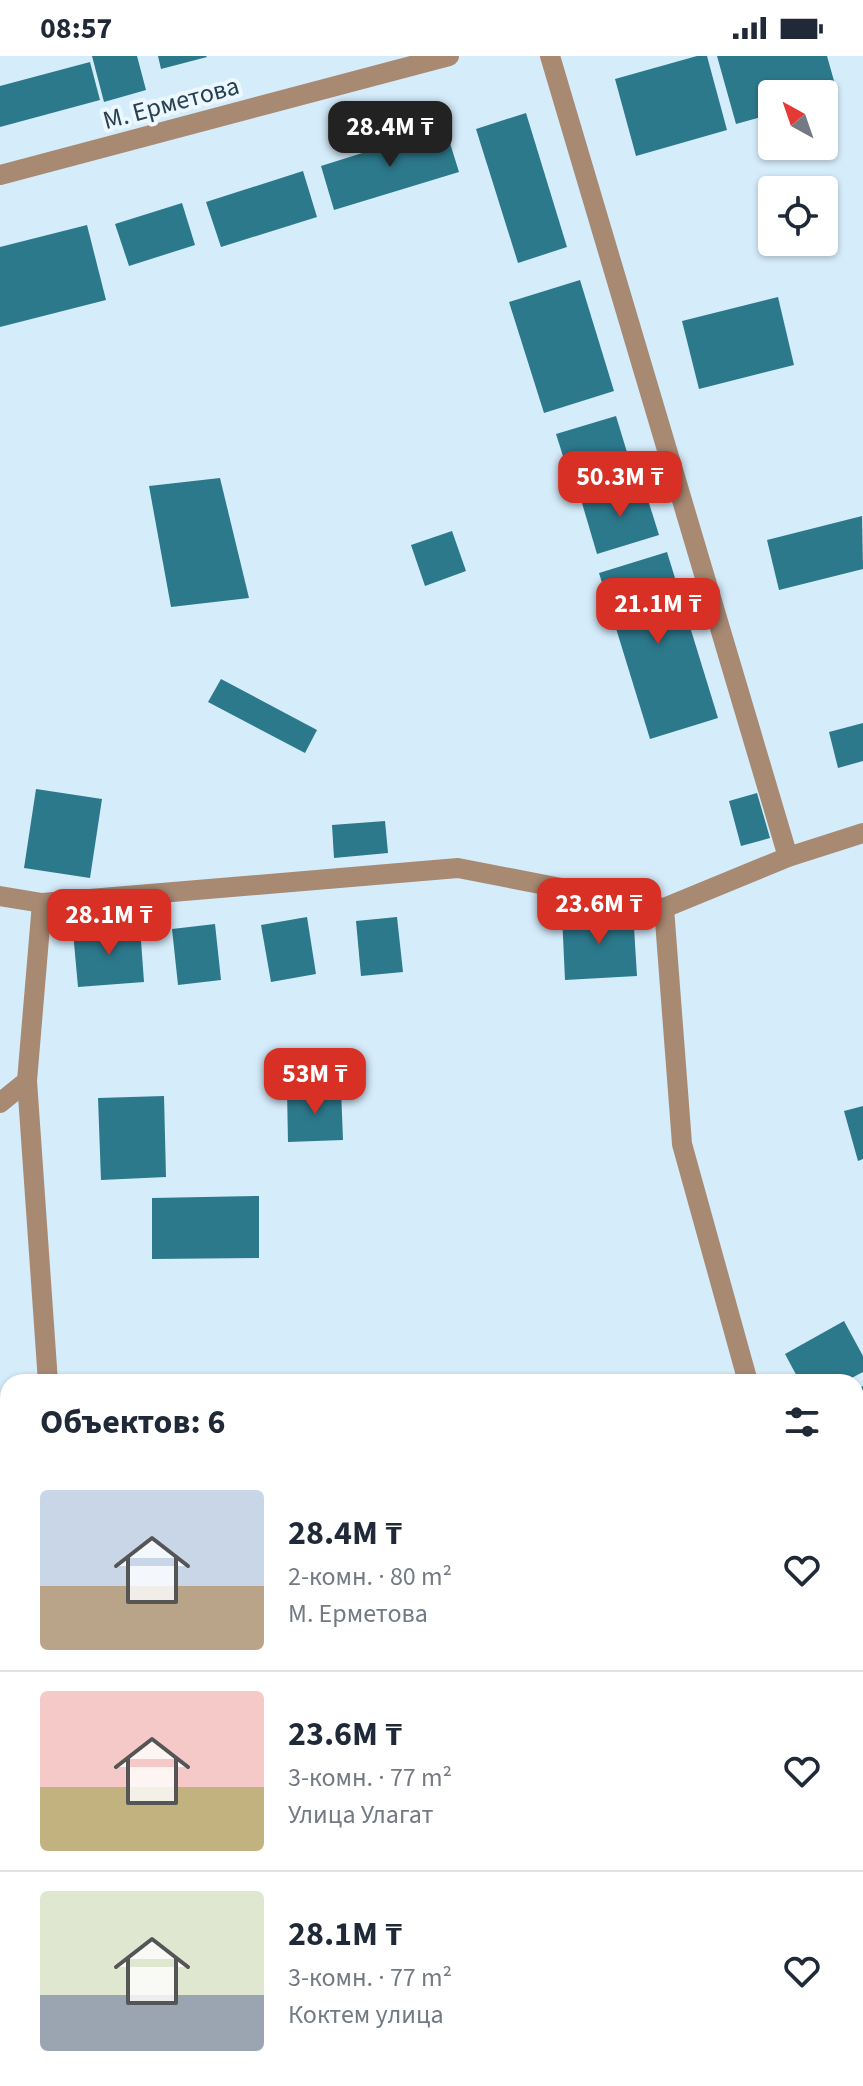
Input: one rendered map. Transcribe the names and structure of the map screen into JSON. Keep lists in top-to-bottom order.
{
  "streets": {
    "street": ["М. Ерметова"]
  },
  "north": "top left",
  "page": {
    "status": "08:57",
    "price": [
      "28.4M ₸",
      "50.3M ₸",
      "21.1M ₸",
      "23.6M ₸",
      "28.1M ₸",
      "53M ₸"
    ],
    "heading": "Объектов: 6",
    "list": [
      {
        "name": "28.4M ₸",
        "note": "2-комн. · 80 m² · М. Ерметова"
      },
      {
        "name": "23.6M ₸",
        "note": "3-комн. · 77 m² · Улица Улагат"
      },
      {
        "name": "28.1M ₸",
        "note": "3-комн. · 77 m² · Коктем улица"
      }
    ]
  }
}
